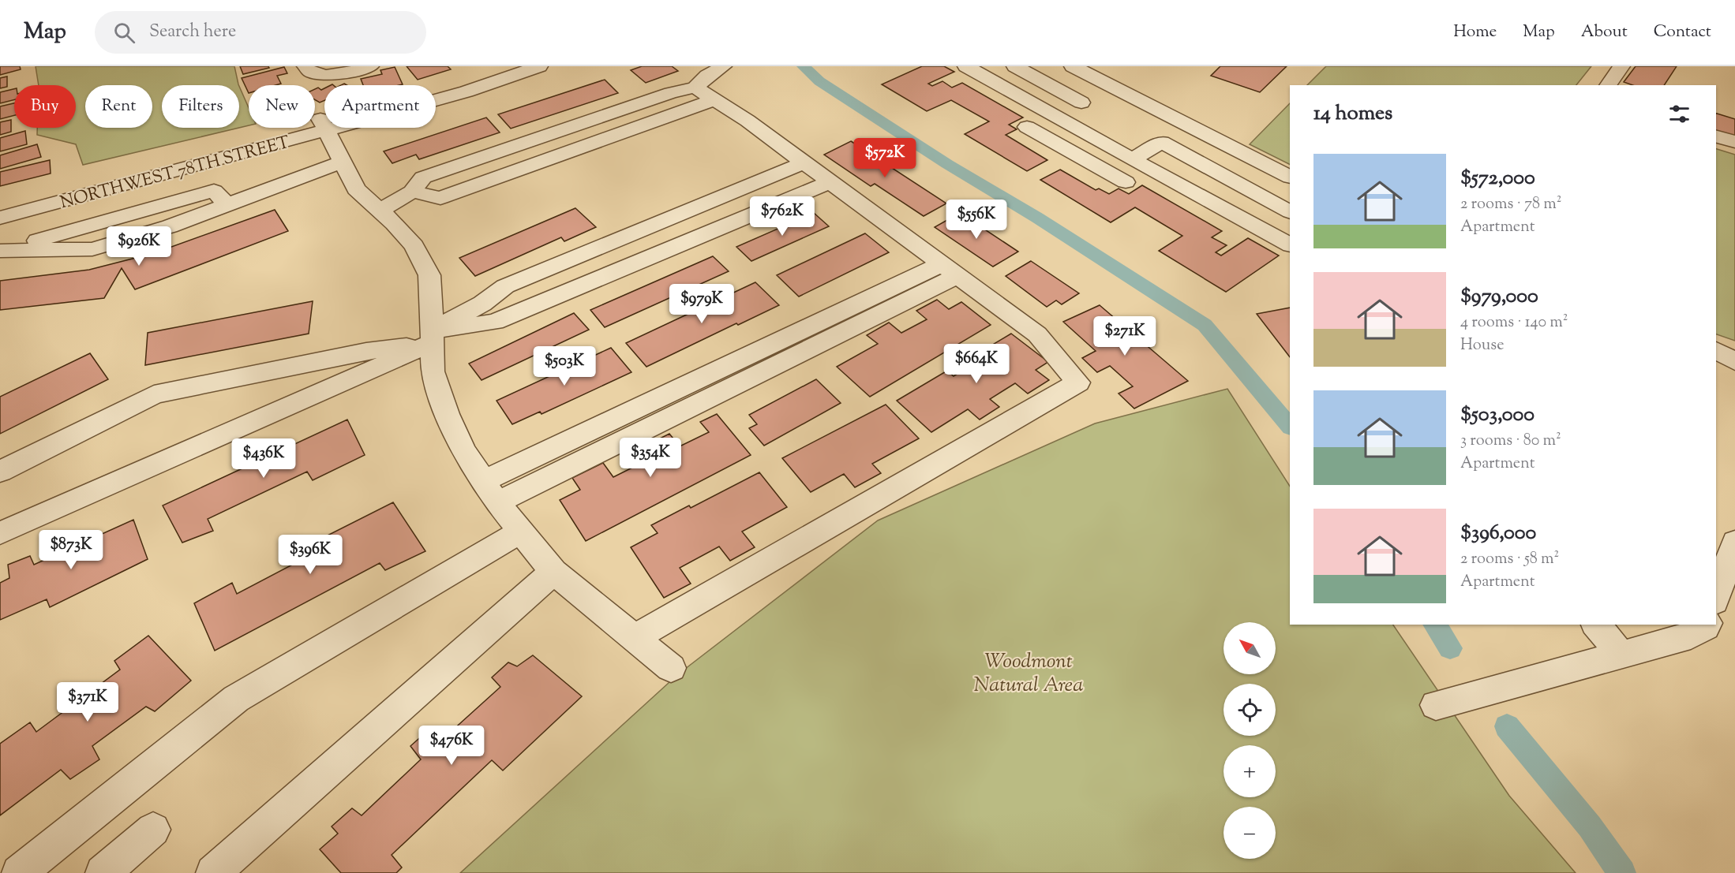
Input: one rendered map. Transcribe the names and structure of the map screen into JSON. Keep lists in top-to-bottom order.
{
  "streets": {
    "street": ["NORTHWEST 78TH STREET"]
  },
  "parks": ["Woodmont Natural Area"],
  "north": "top left",
  "page": {
    "header": "Map",
    "search": "Search here",
    "nav": [
      "Home",
      "Map",
      "About",
      "Contact"
    ],
    "chip": [
      "Buy",
      "Rent",
      "Filters",
      "New",
      "Apartment"
    ],
    "heading": "14 homes",
    "price": [
      "$572K",
      "$762K",
      "$556K",
      "$926K",
      "$979K",
      "$271K",
      "$664K",
      "$503K",
      "$354K",
      "$436K",
      "$873K",
      "$396K",
      "$371K",
      "$476K"
    ],
    "list": [
      {
        "name": "$572,000",
        "note": "2 rooms · 78 m² · Apartment"
      },
      {
        "name": "$979,000",
        "note": "4 rooms · 140 m² · House"
      },
      {
        "name": "$503,000",
        "note": "3 rooms · 80 m² · Apartment"
      },
      {
        "name": "$396,000",
        "note": "2 rooms · 58 m² · Apartment"
      }
    ],
    "map_buttons": ["+", "−"]
  }
}
